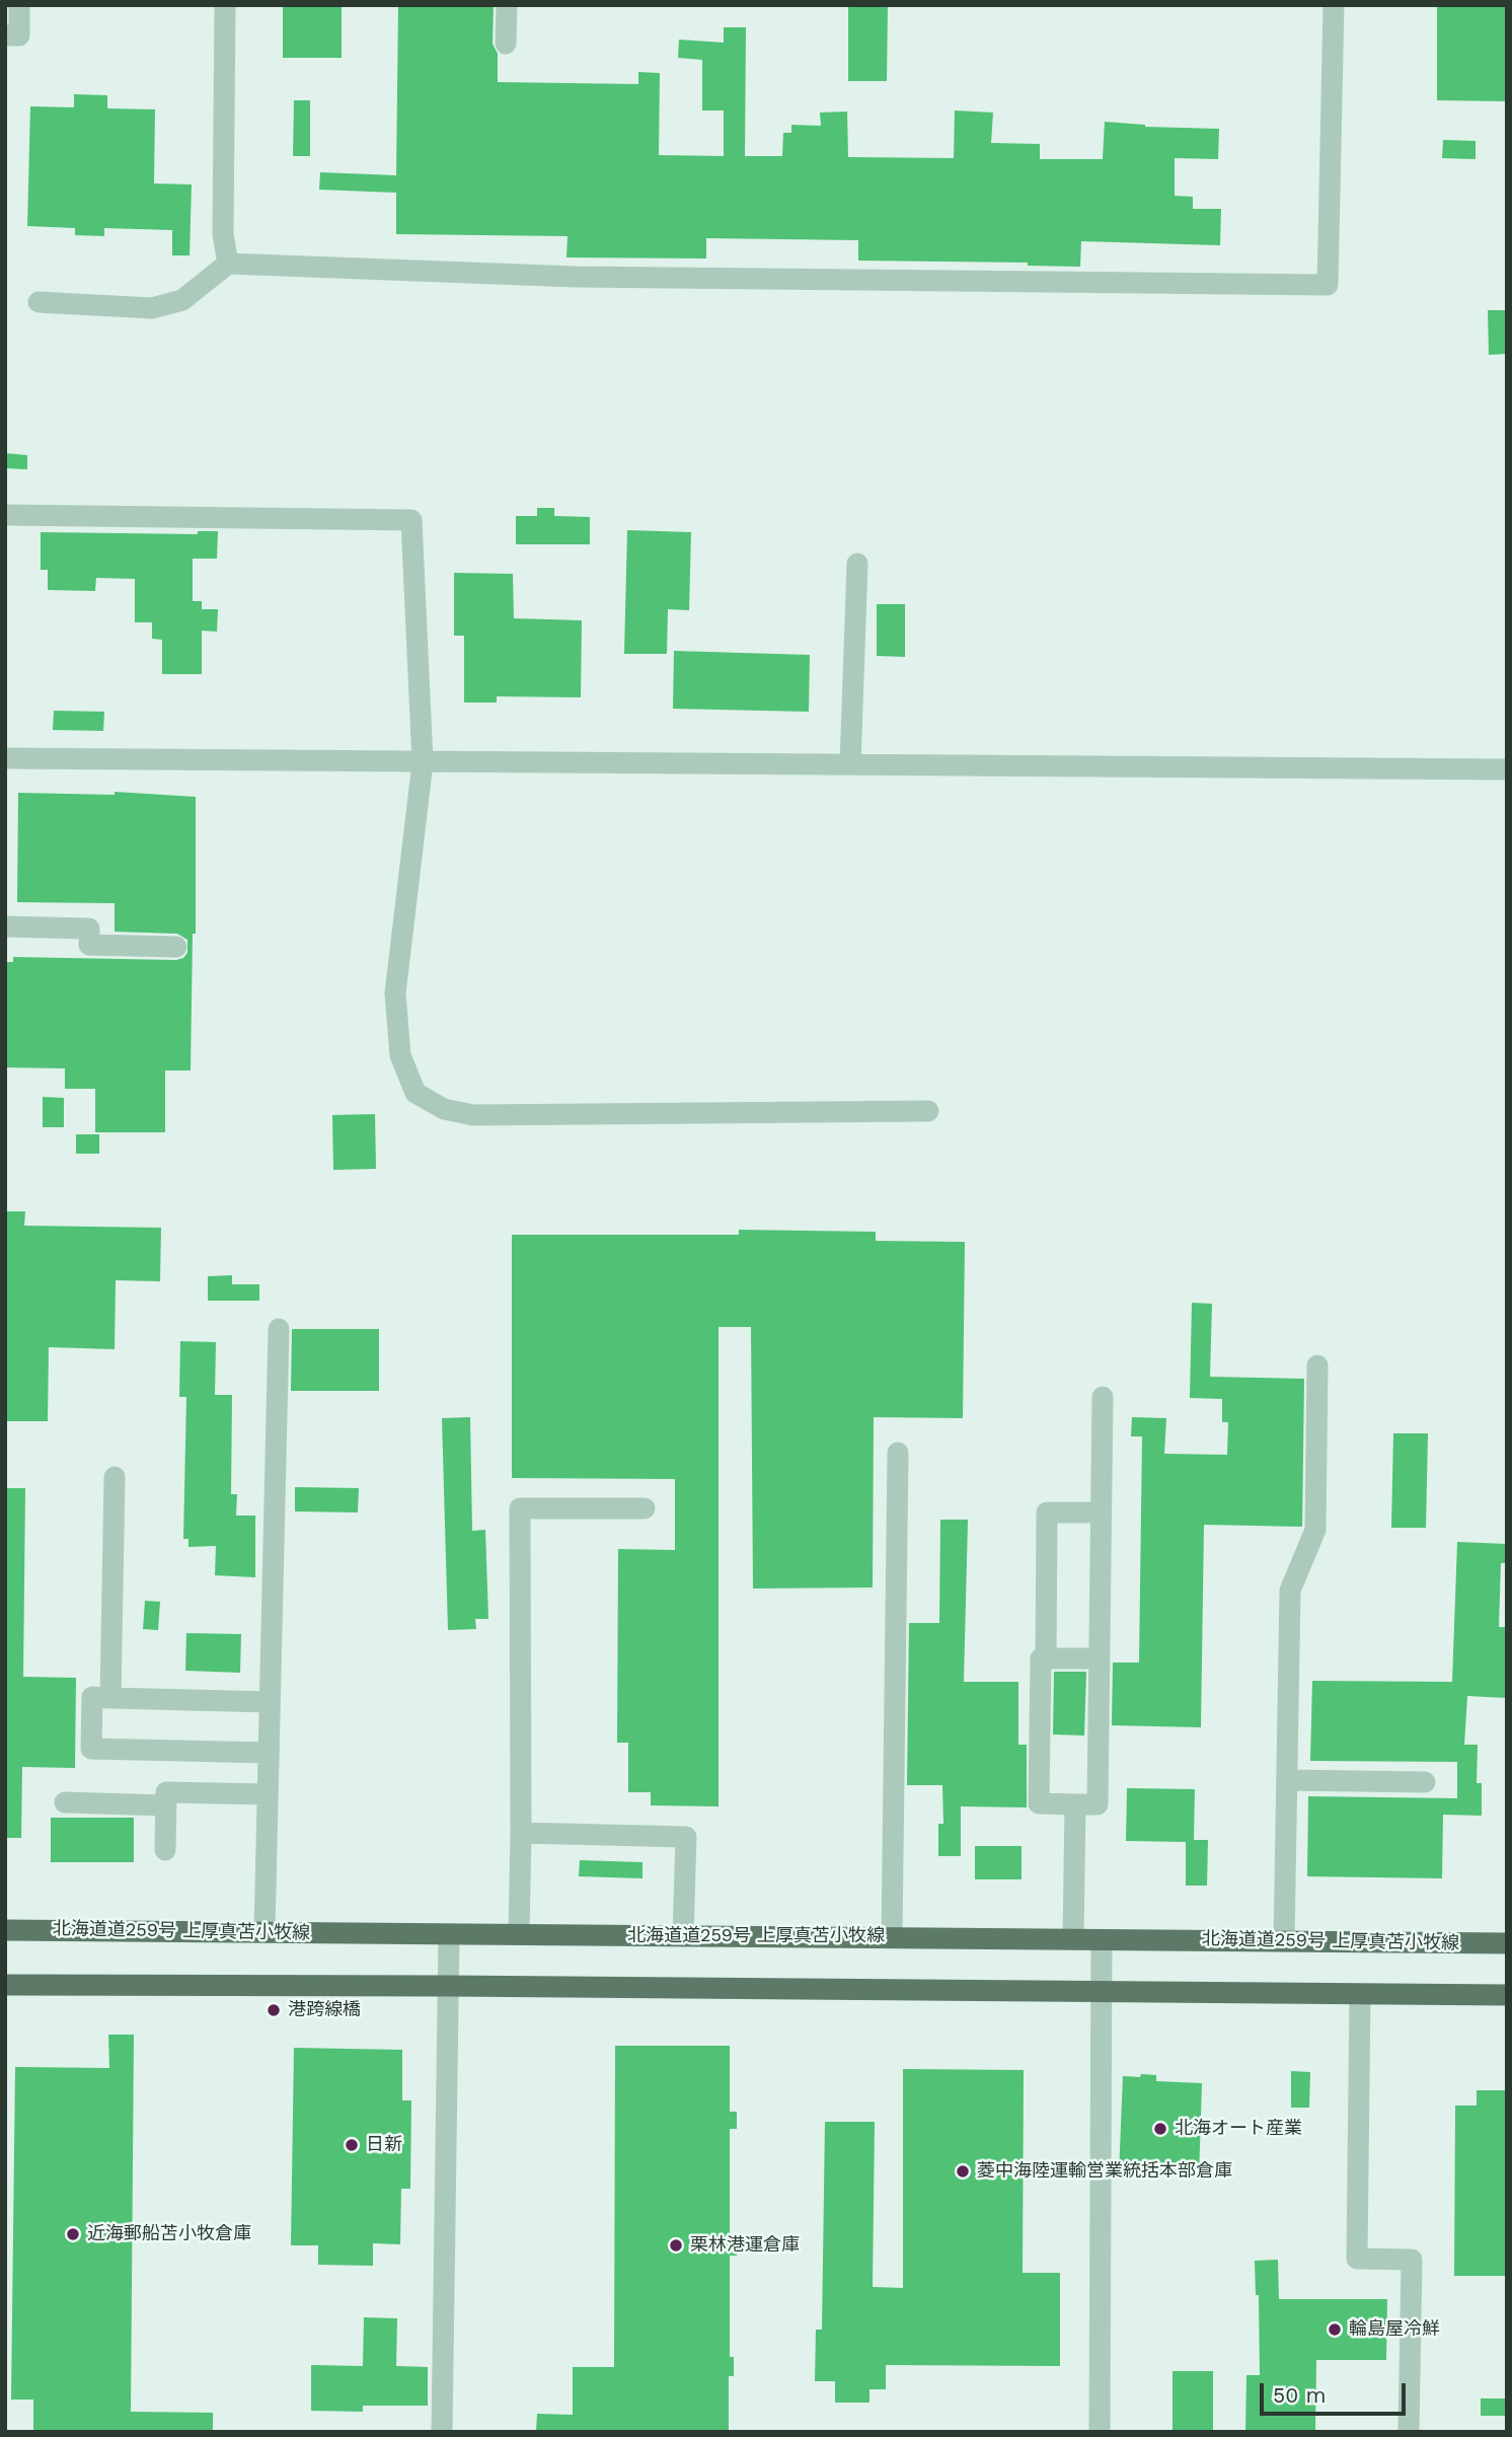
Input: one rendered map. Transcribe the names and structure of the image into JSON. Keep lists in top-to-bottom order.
{
  "streets": {
    "main road": ["北海道道259号 上厚真苫小牧線"]
  },
  "places": [
    "港跨線橋",
    "北海オート産業",
    "日新",
    "菱中海陸運輸営業統括本部倉庫",
    "近海郵船苫小牧倉庫",
    "栗林港運倉庫",
    "輪島屋冷鮮"
  ],
  "scale_bar": "50 m"
}
